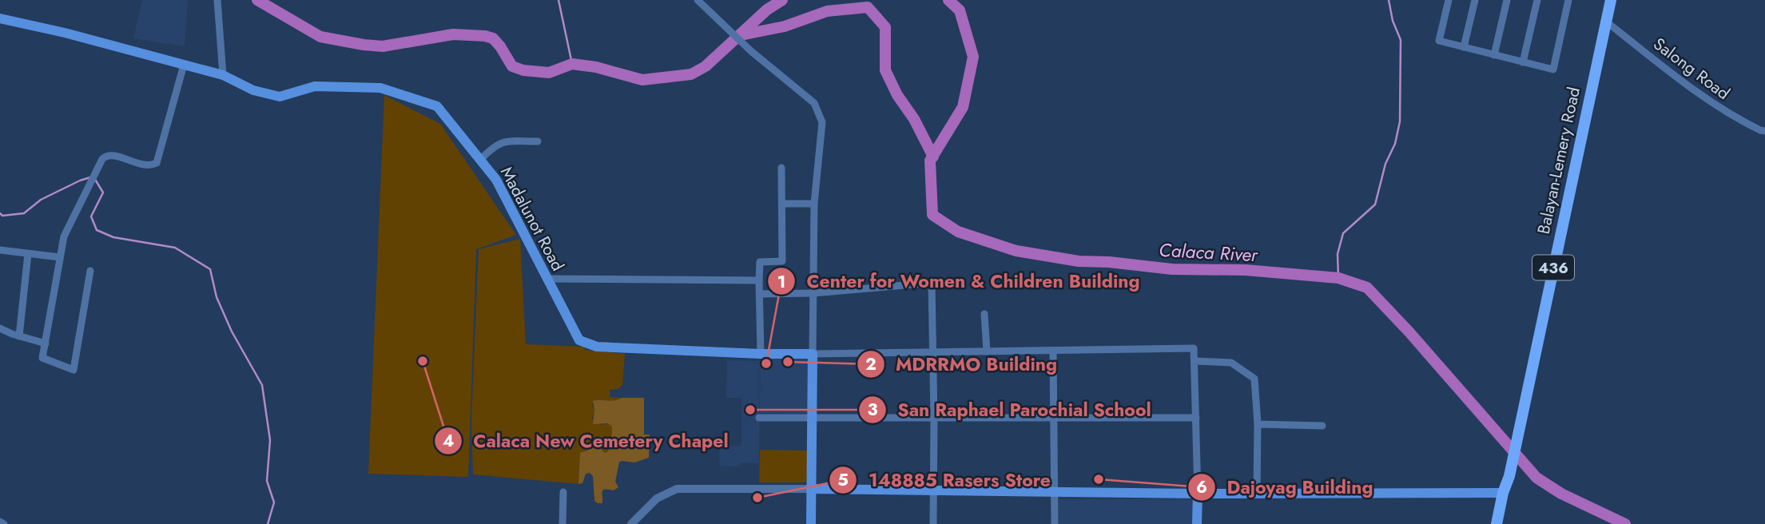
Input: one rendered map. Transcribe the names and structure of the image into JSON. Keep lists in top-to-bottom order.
{
  "streets": {
    "main road": ["Balayan-Lemery Road", "Madalunot Road", "436"],
    "street": ["Salong Road"]
  },
  "crossings": [
    ["Salong Road", "Balayan-Lemery Road"]
  ],
  "water": ["Calaca River"],
  "places": [
    "Calaca New Cemetery Chapel",
    "MDRRMO Building",
    "Center for Women & Children Building",
    "San Raphael Parochial School",
    "Dajoyag Building",
    "148885 Rasers Store"
  ]
}
